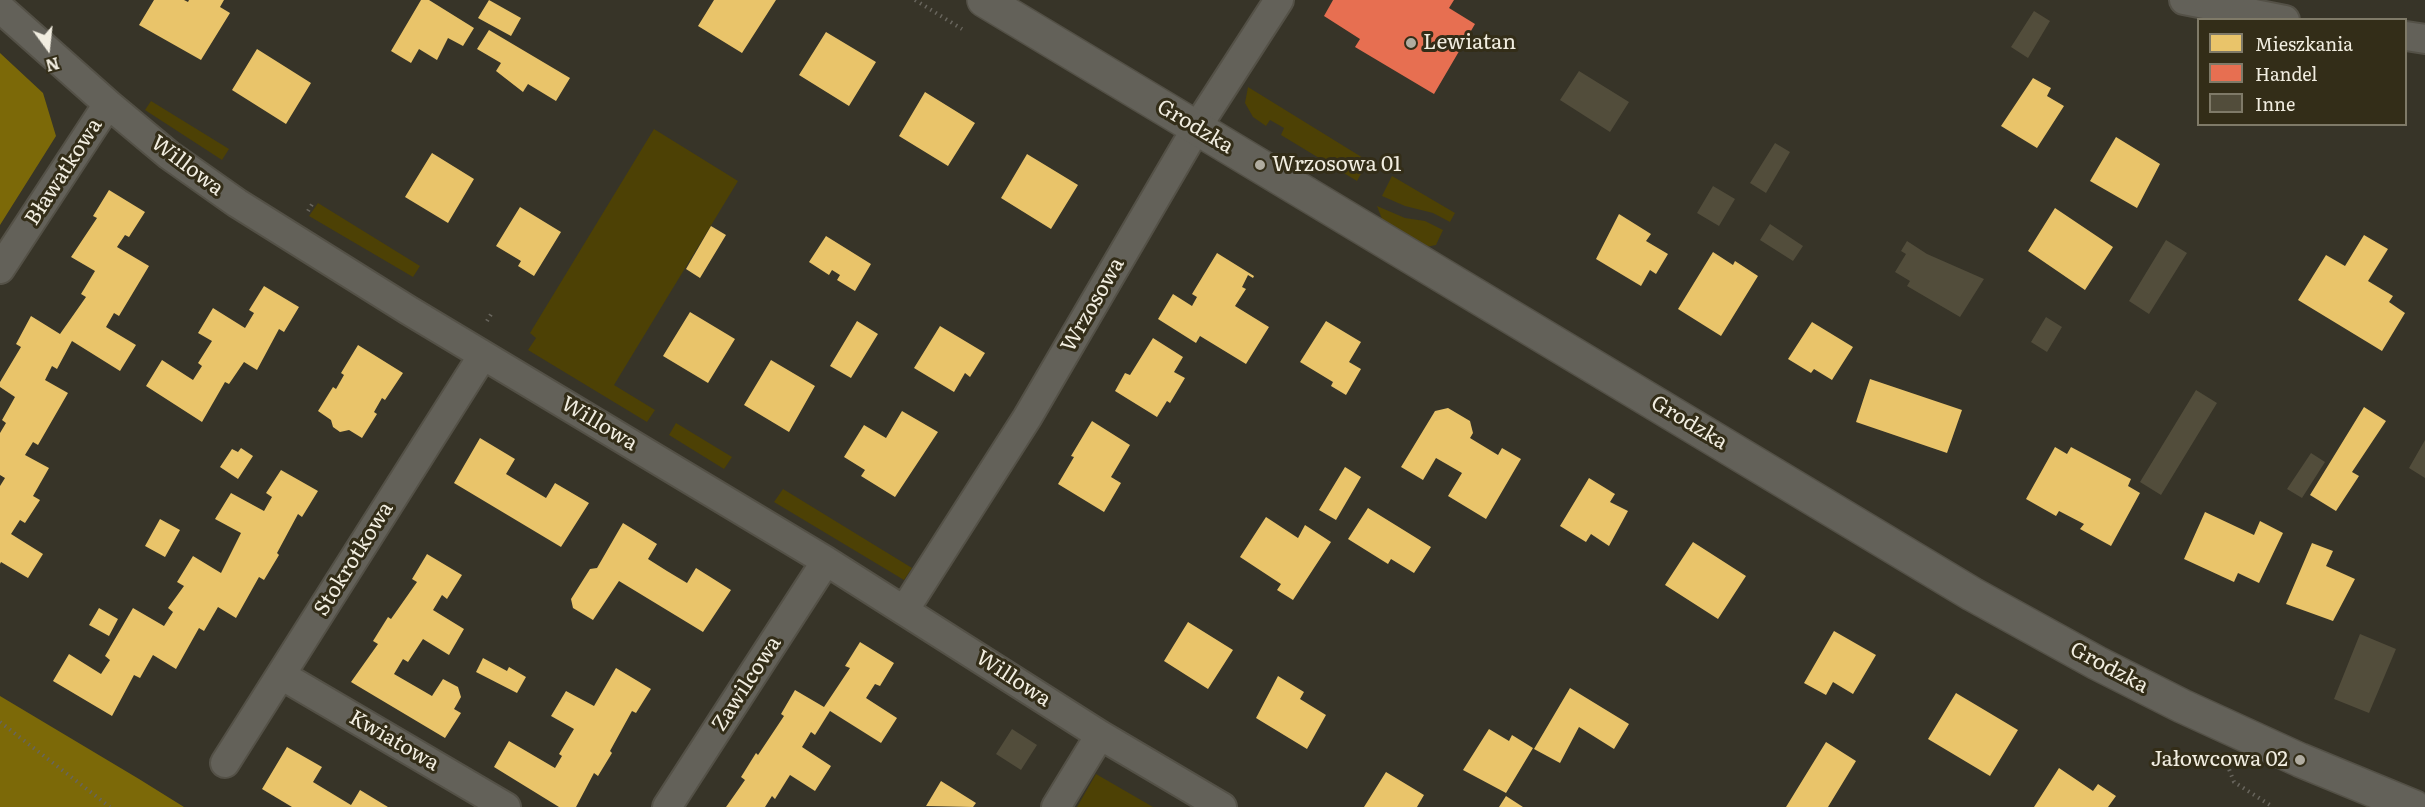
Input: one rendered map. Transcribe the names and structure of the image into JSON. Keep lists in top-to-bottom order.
{
  "streets": {
    "street": [
      "Grodzka",
      "Willowa",
      "Bławatkowa",
      "Wrzosowa",
      "Stokrotkowa",
      "Zawilcowa",
      "Kwiatowa"
    ]
  },
  "crossings": [
    ["Grodzka", "Wrzosowa"],
    ["Willowa", "Bławatkowa"],
    ["Willowa", "Wrzosowa"],
    ["Willowa", "Stokrotkowa"],
    ["Willowa", "Zawilcowa"],
    ["Stokrotkowa", "Kwiatowa"]
  ],
  "places": ["Lewiatan", "Wrzosowa 01", "Jałowcowa 02"],
  "legend": ["Mieszkania", "Handel", "Inne"],
  "north": "bottom"
}
